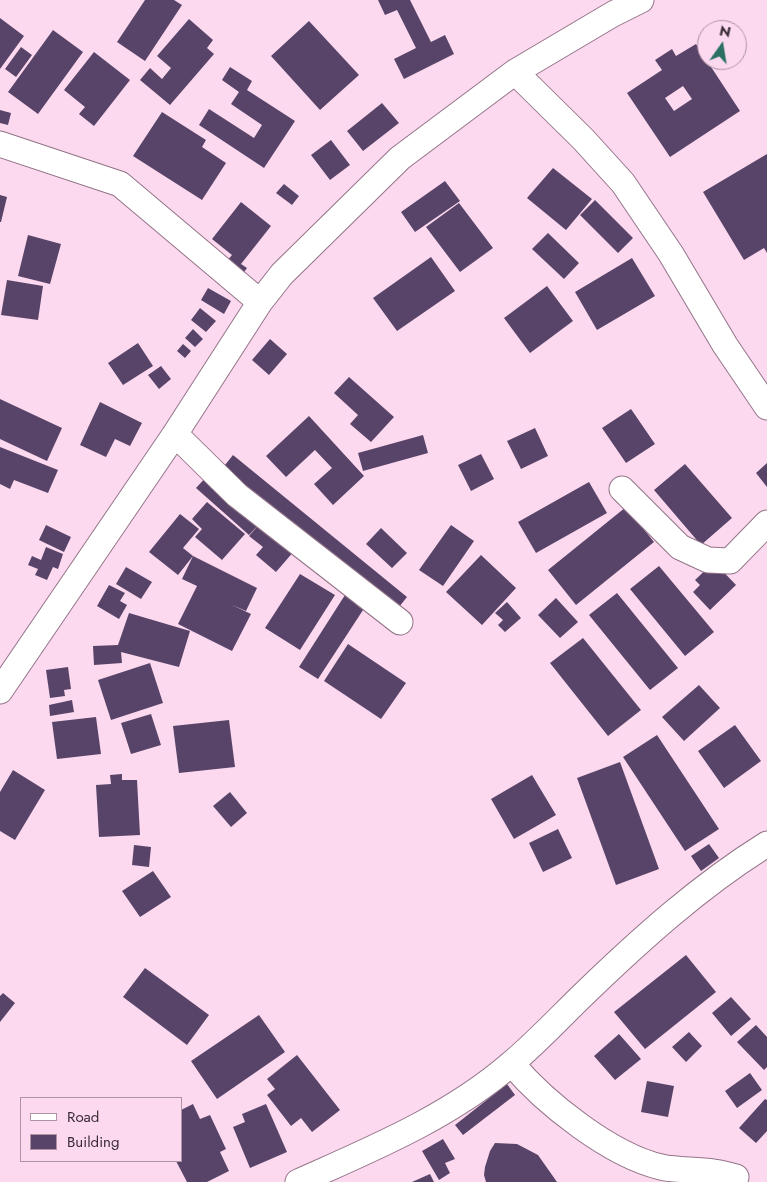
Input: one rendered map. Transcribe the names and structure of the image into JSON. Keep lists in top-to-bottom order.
{
  "legend": ["Road", "Building"],
  "north": "top"
}
